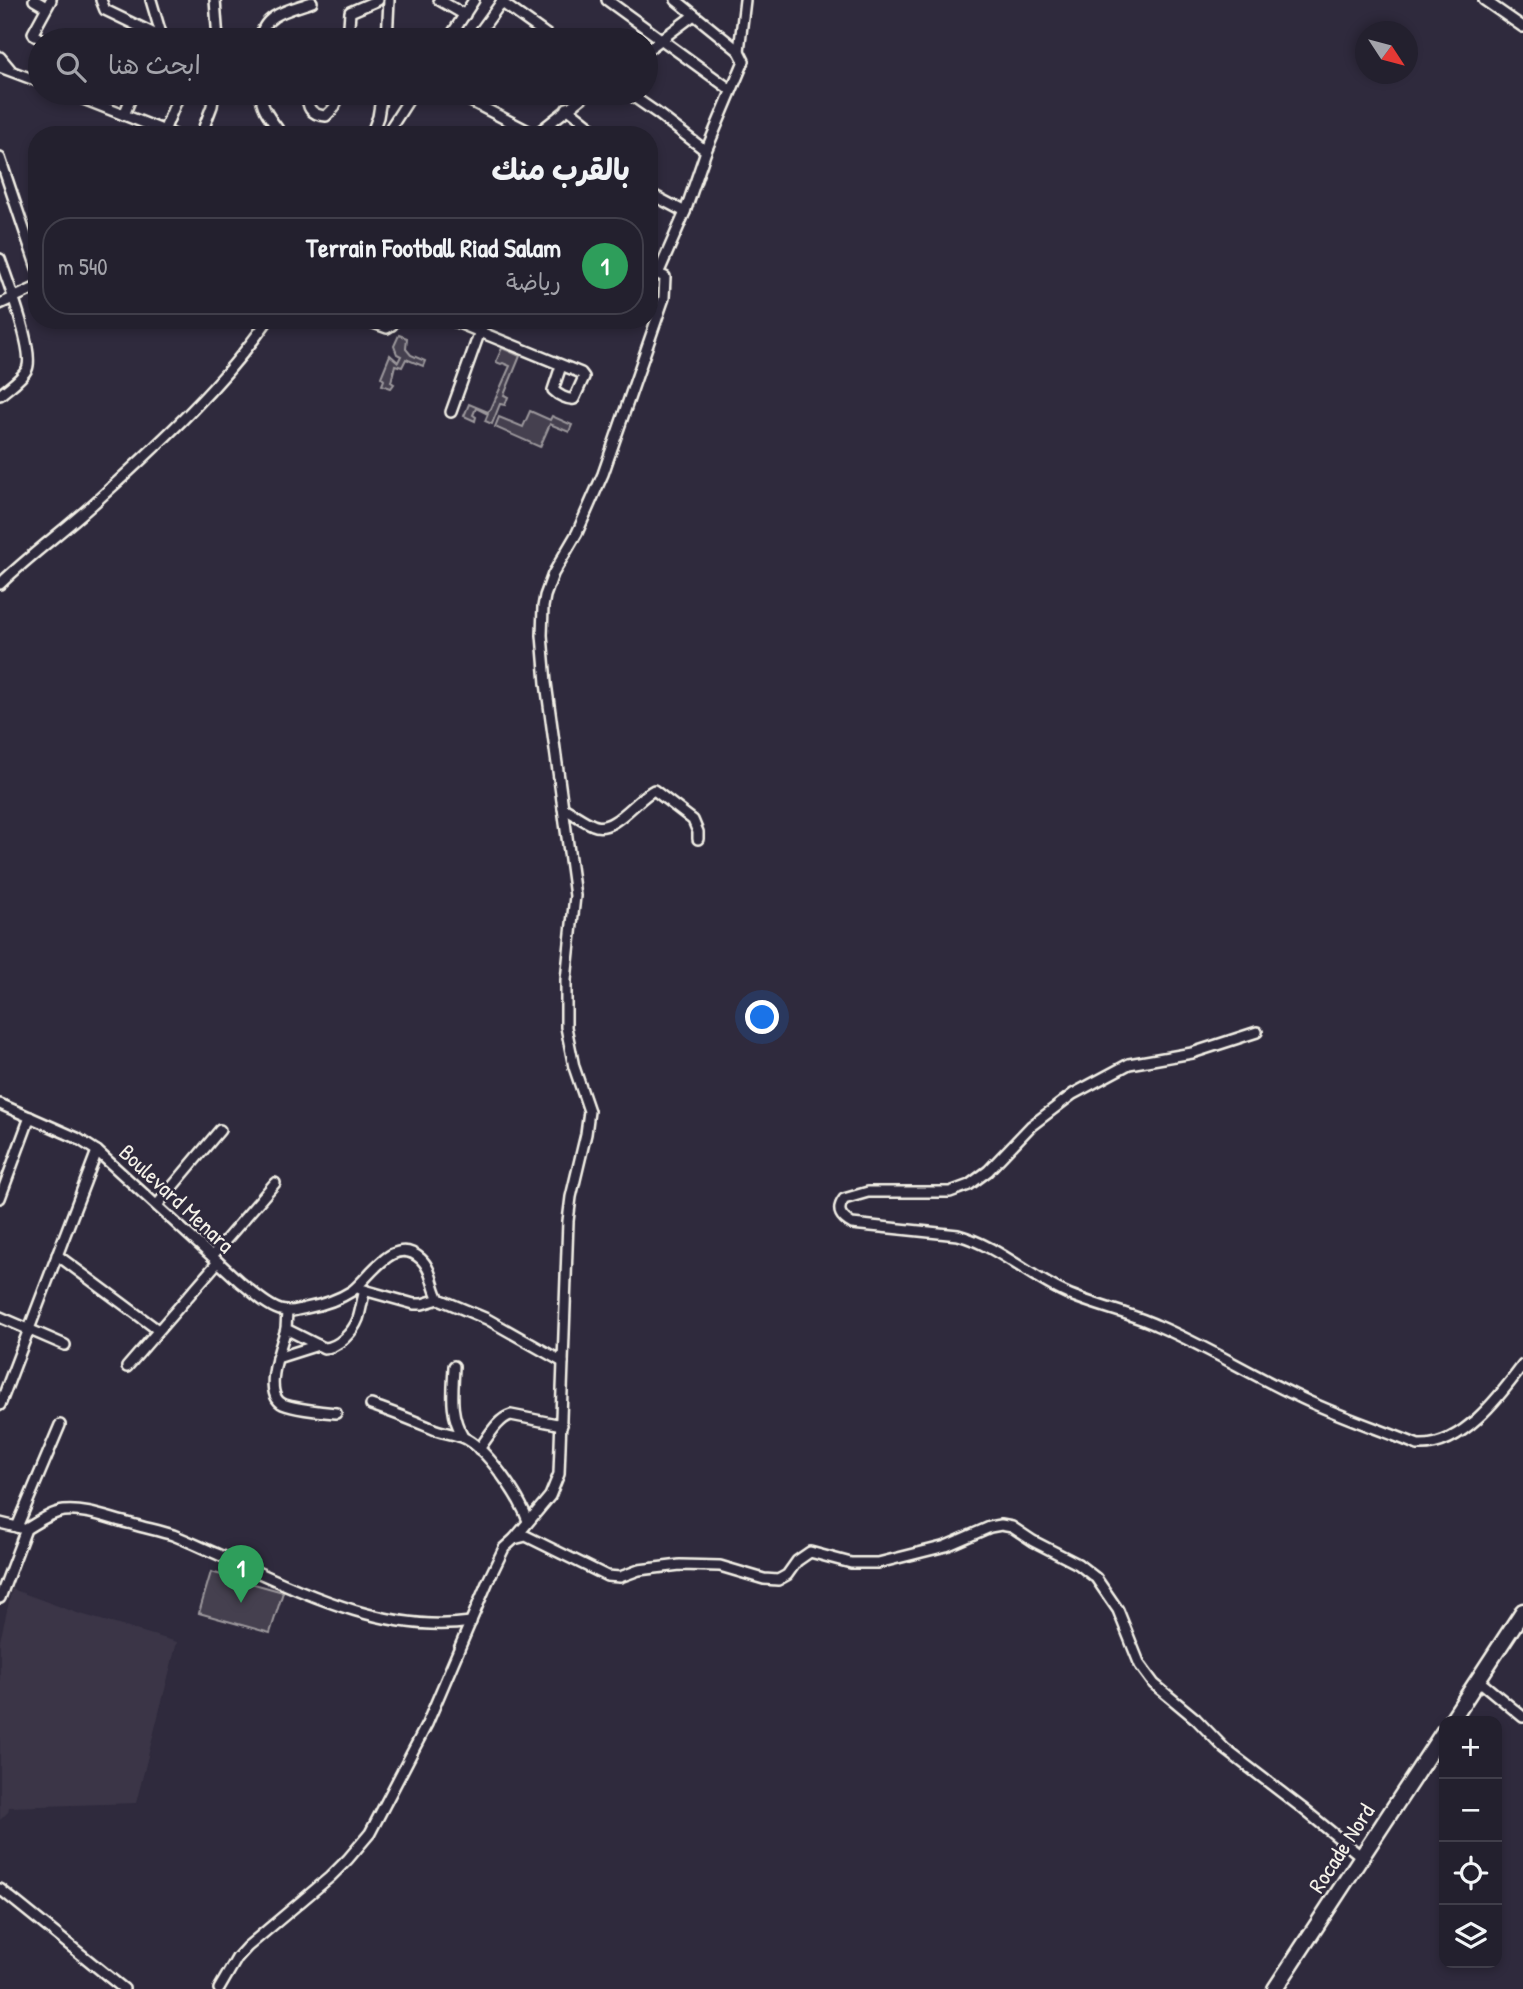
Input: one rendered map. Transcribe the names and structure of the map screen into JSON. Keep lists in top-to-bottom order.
{
  "streets": {
    "highway": ["Rocade Nord"],
    "street": ["Boulevard Menara"]
  },
  "north": "bottom right",
  "page": {
    "search": "ابحث هنا",
    "heading": "بالقرب منك",
    "list": [
      {
        "mark": "1",
        "name": "Terrain Football Riad Salam",
        "note": "رياضة",
        "value": "540 m"
      }
    ],
    "pins": "1",
    "map_buttons": ["+", "−"]
  }
}
